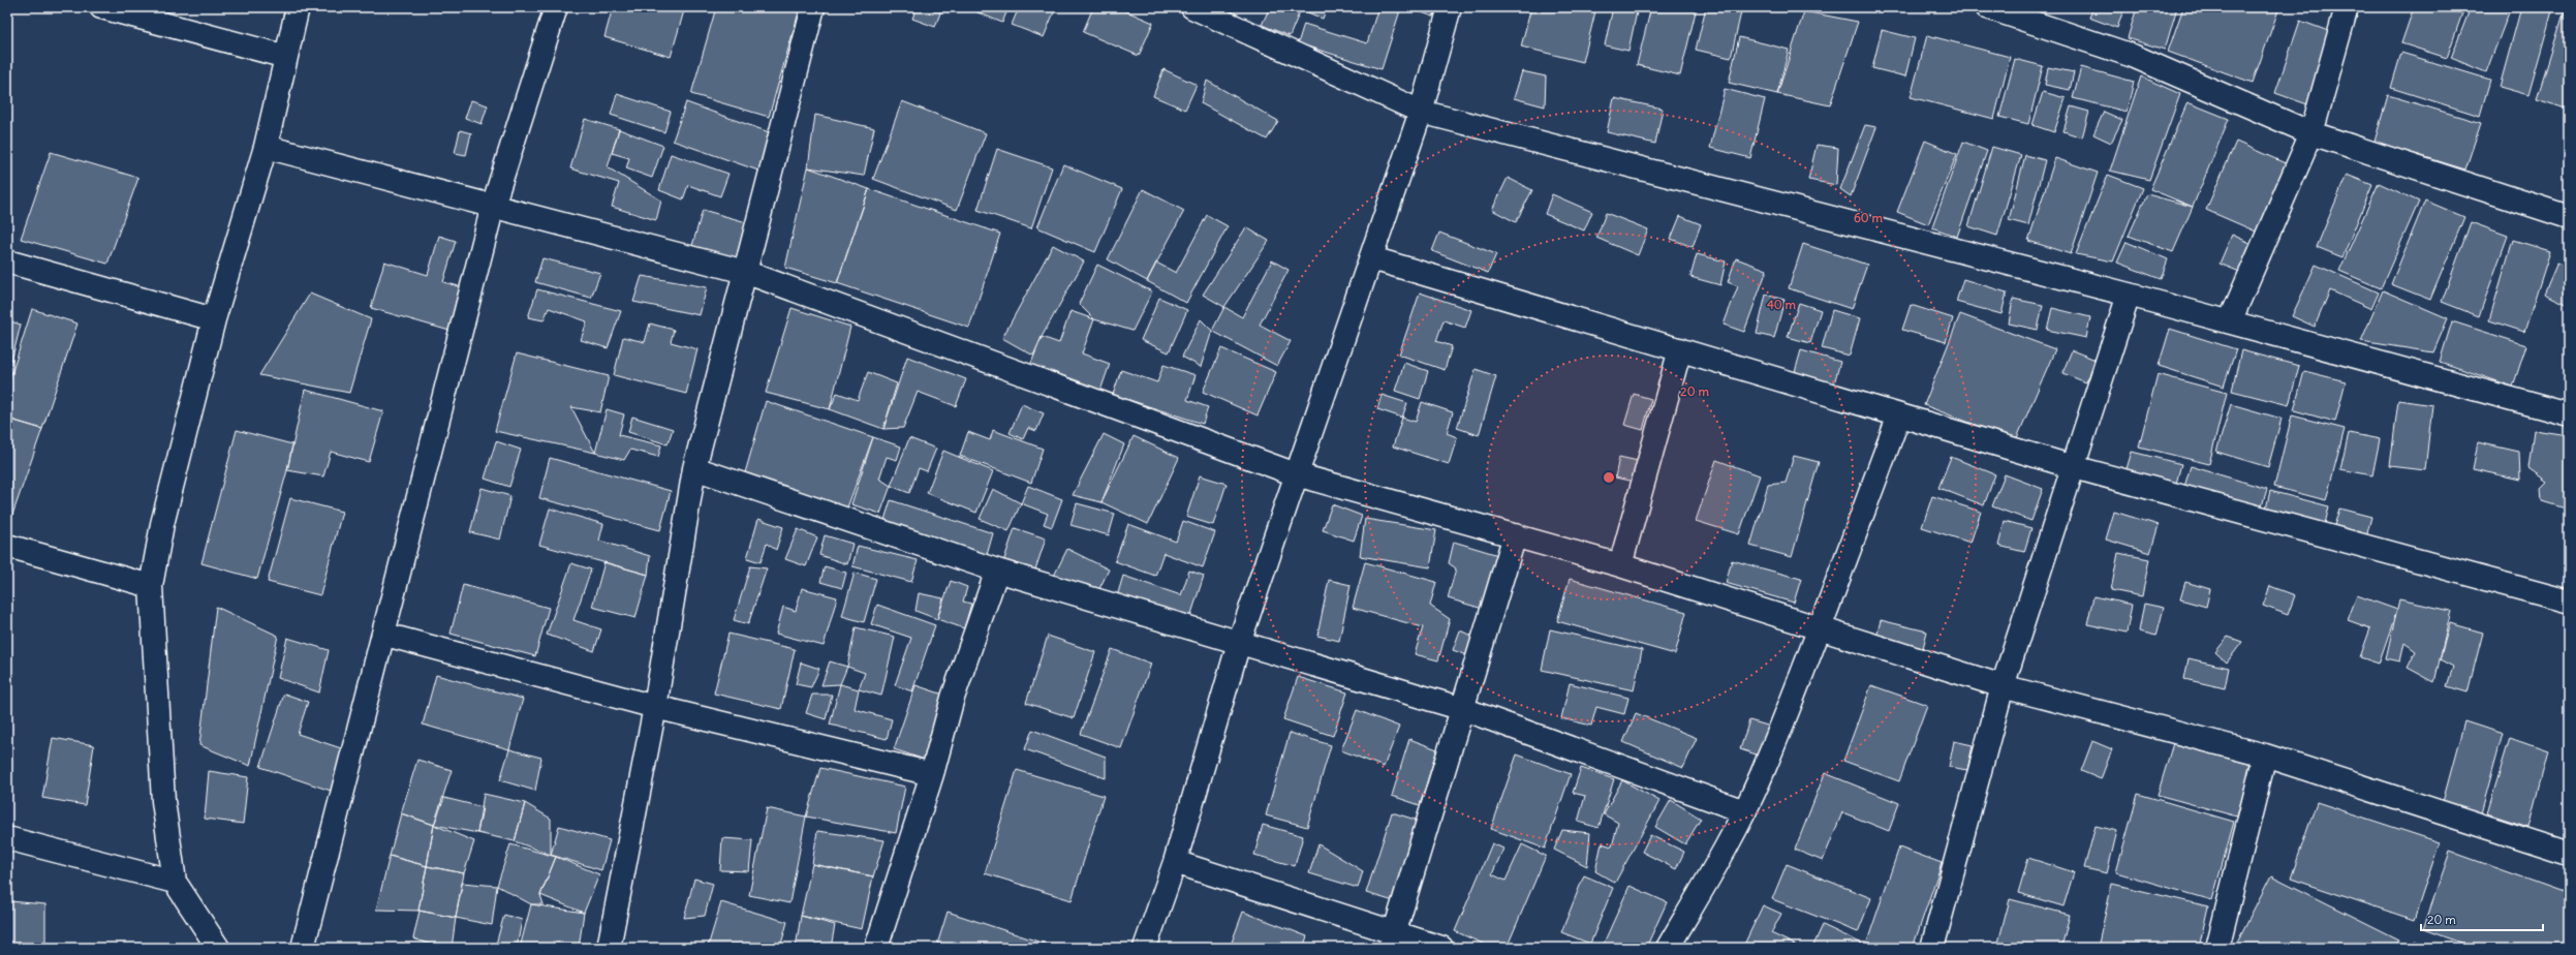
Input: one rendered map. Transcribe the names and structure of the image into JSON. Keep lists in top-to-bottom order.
{
  "scale_bar": "20 m",
  "rings": ["60 m", "40 m", "20 m"]
}
